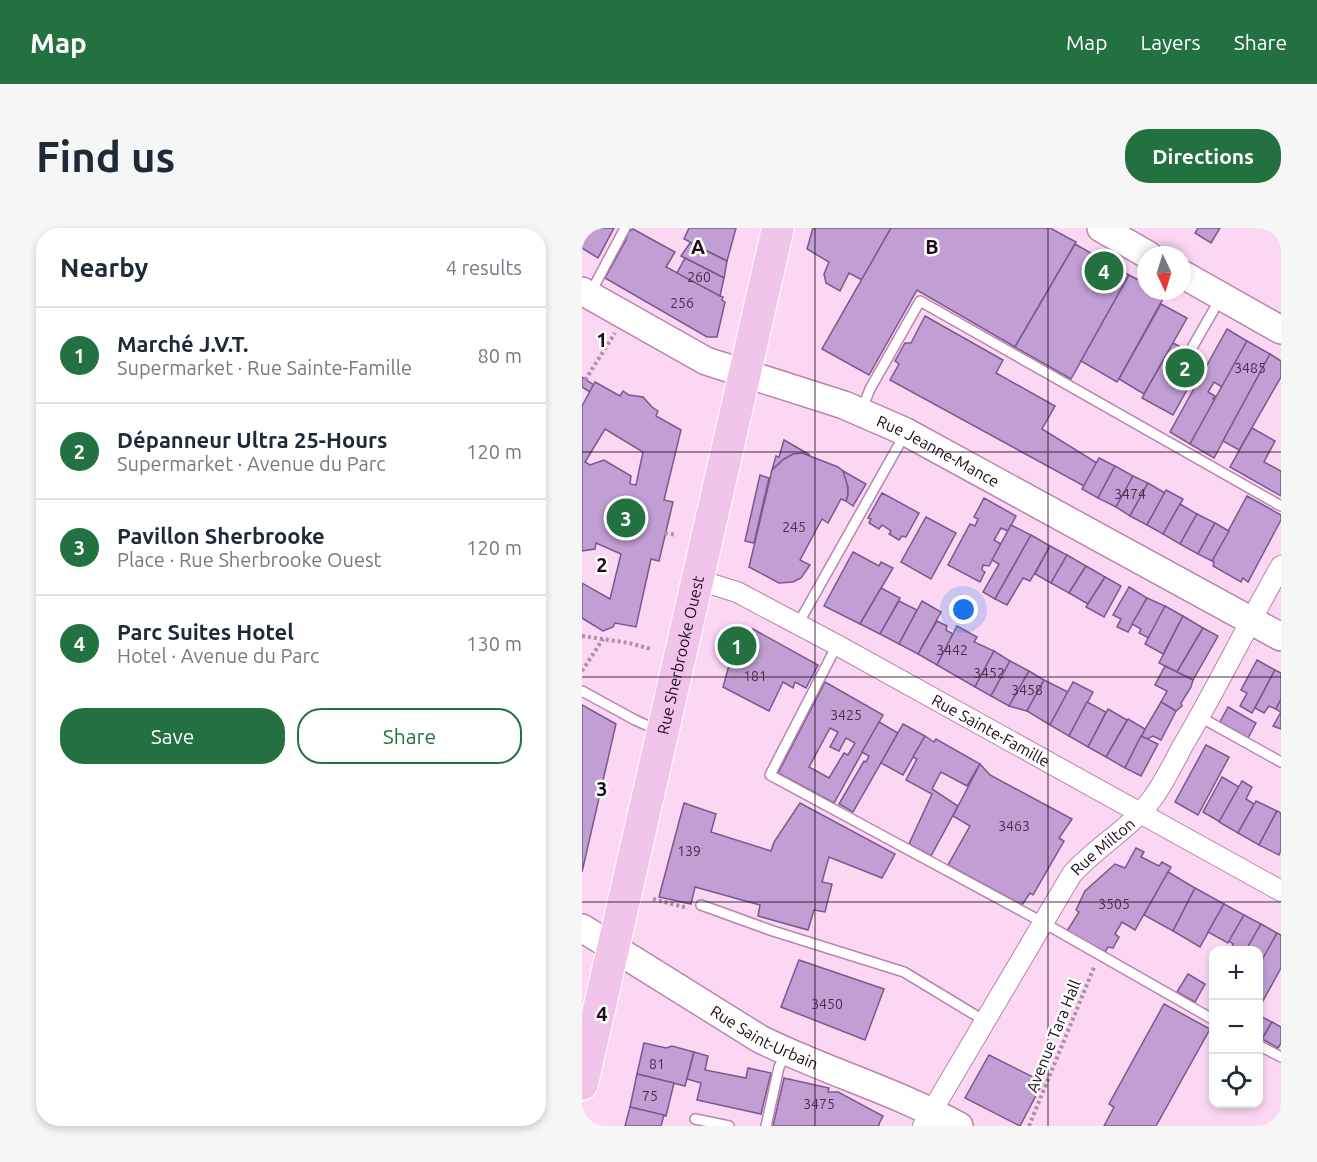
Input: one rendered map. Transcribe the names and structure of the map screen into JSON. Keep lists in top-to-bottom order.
{
  "streets": {
    "main road": ["Rue Sherbrooke Ouest"],
    "street": [
      "Rue Jeanne-Mance",
      "Rue Sainte-Famille",
      "Rue Milton",
      "Rue Saint-Urbain"
    ],
    "path": ["Avenue Tara Hall"]
  },
  "crossings": [
    ["Rue Jeanne-Mance", "Rue Sherbrooke Ouest"],
    ["Rue Jeanne-Mance", "Rue Milton"],
    ["Rue Sherbrooke Ouest", "Rue Sainte-Famille"],
    ["Rue Sherbrooke Ouest", "Rue Saint-Urbain"],
    ["Rue Sainte-Famille", "Rue Milton"],
    ["Rue Milton", "Rue Saint-Urbain"]
  ],
  "house_numbers": [
    "260",
    "256",
    "3485",
    "3474",
    "245",
    "3442",
    "3452",
    "181",
    "3458",
    "3425",
    "3463",
    "139",
    "3505",
    "3450",
    "81",
    "75",
    "3475"
  ],
  "north": "bottom",
  "page": {
    "header": "Map",
    "nav": ["Map", "Layers", "Share"],
    "buttons": [
      "Directions",
      ["Save", "Share"]
    ],
    "title": "Find us",
    "heading": ["Nearby", "4 results"],
    "pins": [
      "4",
      "2",
      "3",
      "1"
    ],
    "list": [
      {
        "mark": "1",
        "name": "Marché J.V.T.",
        "note": "Supermarket · Rue Sainte-Famille",
        "value": "80 m"
      },
      {
        "mark": "2",
        "name": "Dépanneur Ultra 25-Hours",
        "note": "Supermarket · Avenue du Parc",
        "value": "120 m"
      },
      {
        "mark": "3",
        "name": "Pavillon Sherbrooke",
        "note": "Place · Rue Sherbrooke Ouest",
        "value": "120 m"
      },
      {
        "mark": "4",
        "name": "Parc Suites Hotel",
        "note": "Hotel · Avenue du Parc",
        "value": "130 m"
      }
    ],
    "map_buttons": ["+", "−"]
  },
  "grid": {
    "columns": ["A", "B"],
    "rows": [
      "1",
      "2",
      "3",
      "4"
    ]
  }
}
